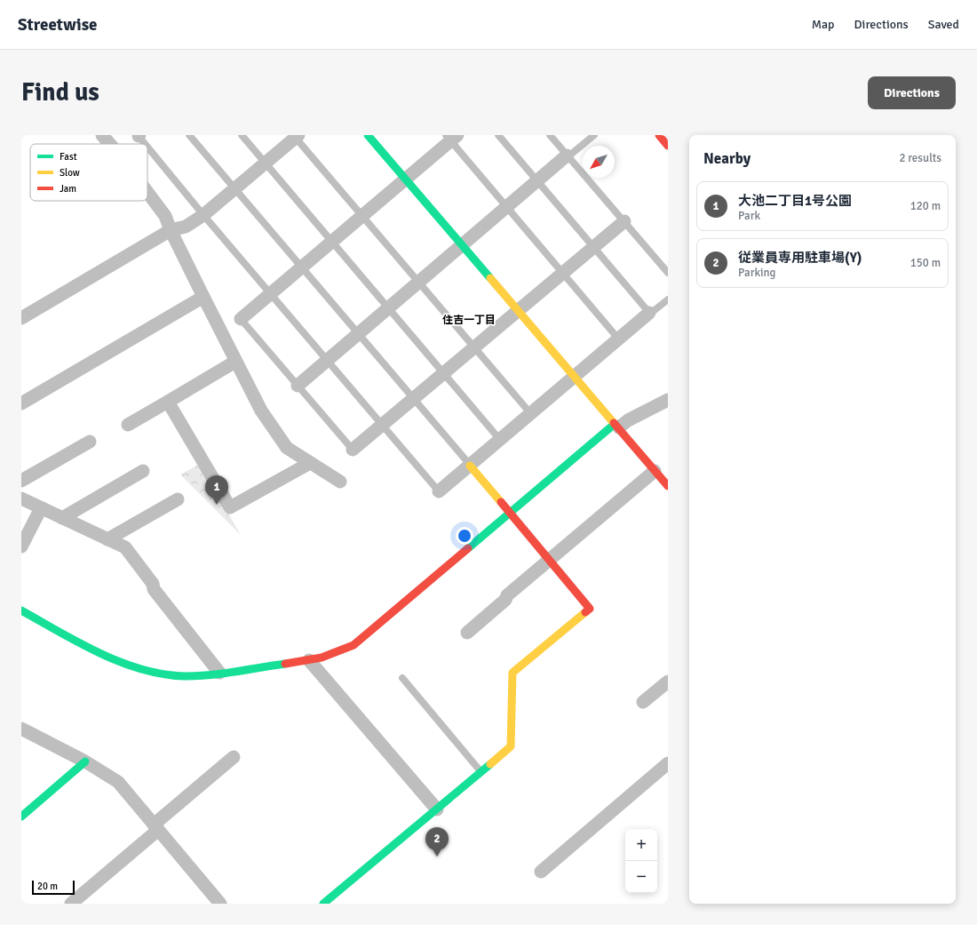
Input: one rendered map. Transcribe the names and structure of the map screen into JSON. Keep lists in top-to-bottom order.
{
  "districts": ["住吉一丁目"],
  "legend": ["Fast", "Slow", "Jam"],
  "scale_bar": "20 m",
  "north": "bottom left",
  "page": {
    "header": "Streetwise",
    "nav": ["Map", "Directions", "Saved"],
    "buttons": "Directions",
    "title": "Find us",
    "heading": ["Nearby", "2 results"],
    "list": [
      {
        "mark": "1",
        "name": "大池二丁目1号公園",
        "note": "Park",
        "value": "120 m"
      },
      {
        "mark": "2",
        "name": "従業員専用駐車場(Y)",
        "note": "Parking",
        "value": "150 m"
      }
    ],
    "pins": ["1", "2"],
    "map_buttons": ["+", "−"],
    "scale": "20 m"
  }
}
